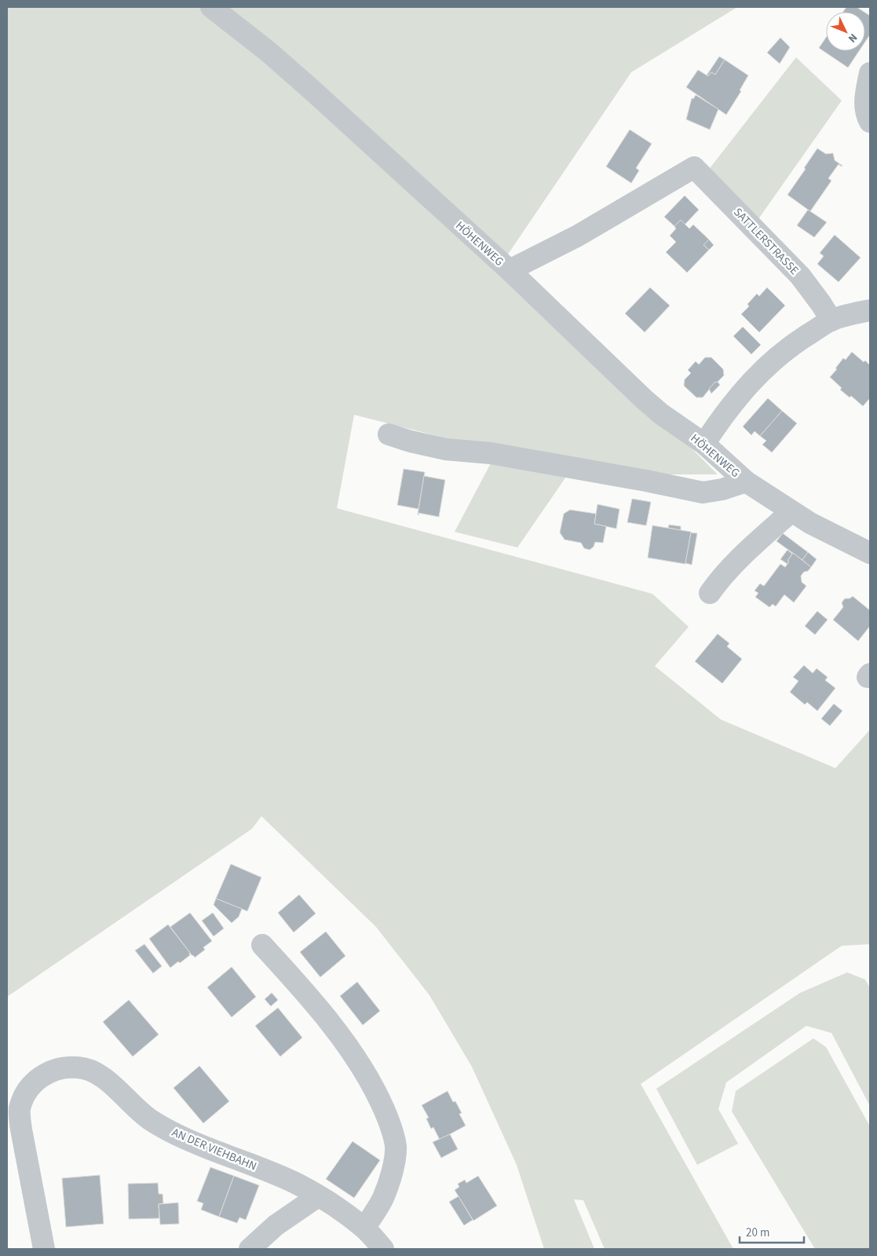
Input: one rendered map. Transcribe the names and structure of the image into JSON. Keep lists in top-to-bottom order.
{
  "streets": {
    "street": ["SATTLERSTRASSE", "HÖHENWEG", "AN DER VIEHBAHN"]
  },
  "crossings": [
    ["SATTLERSTRASSE", "HÖHENWEG"]
  ],
  "scale_bar": "20 m",
  "north": "bottom right"
}
